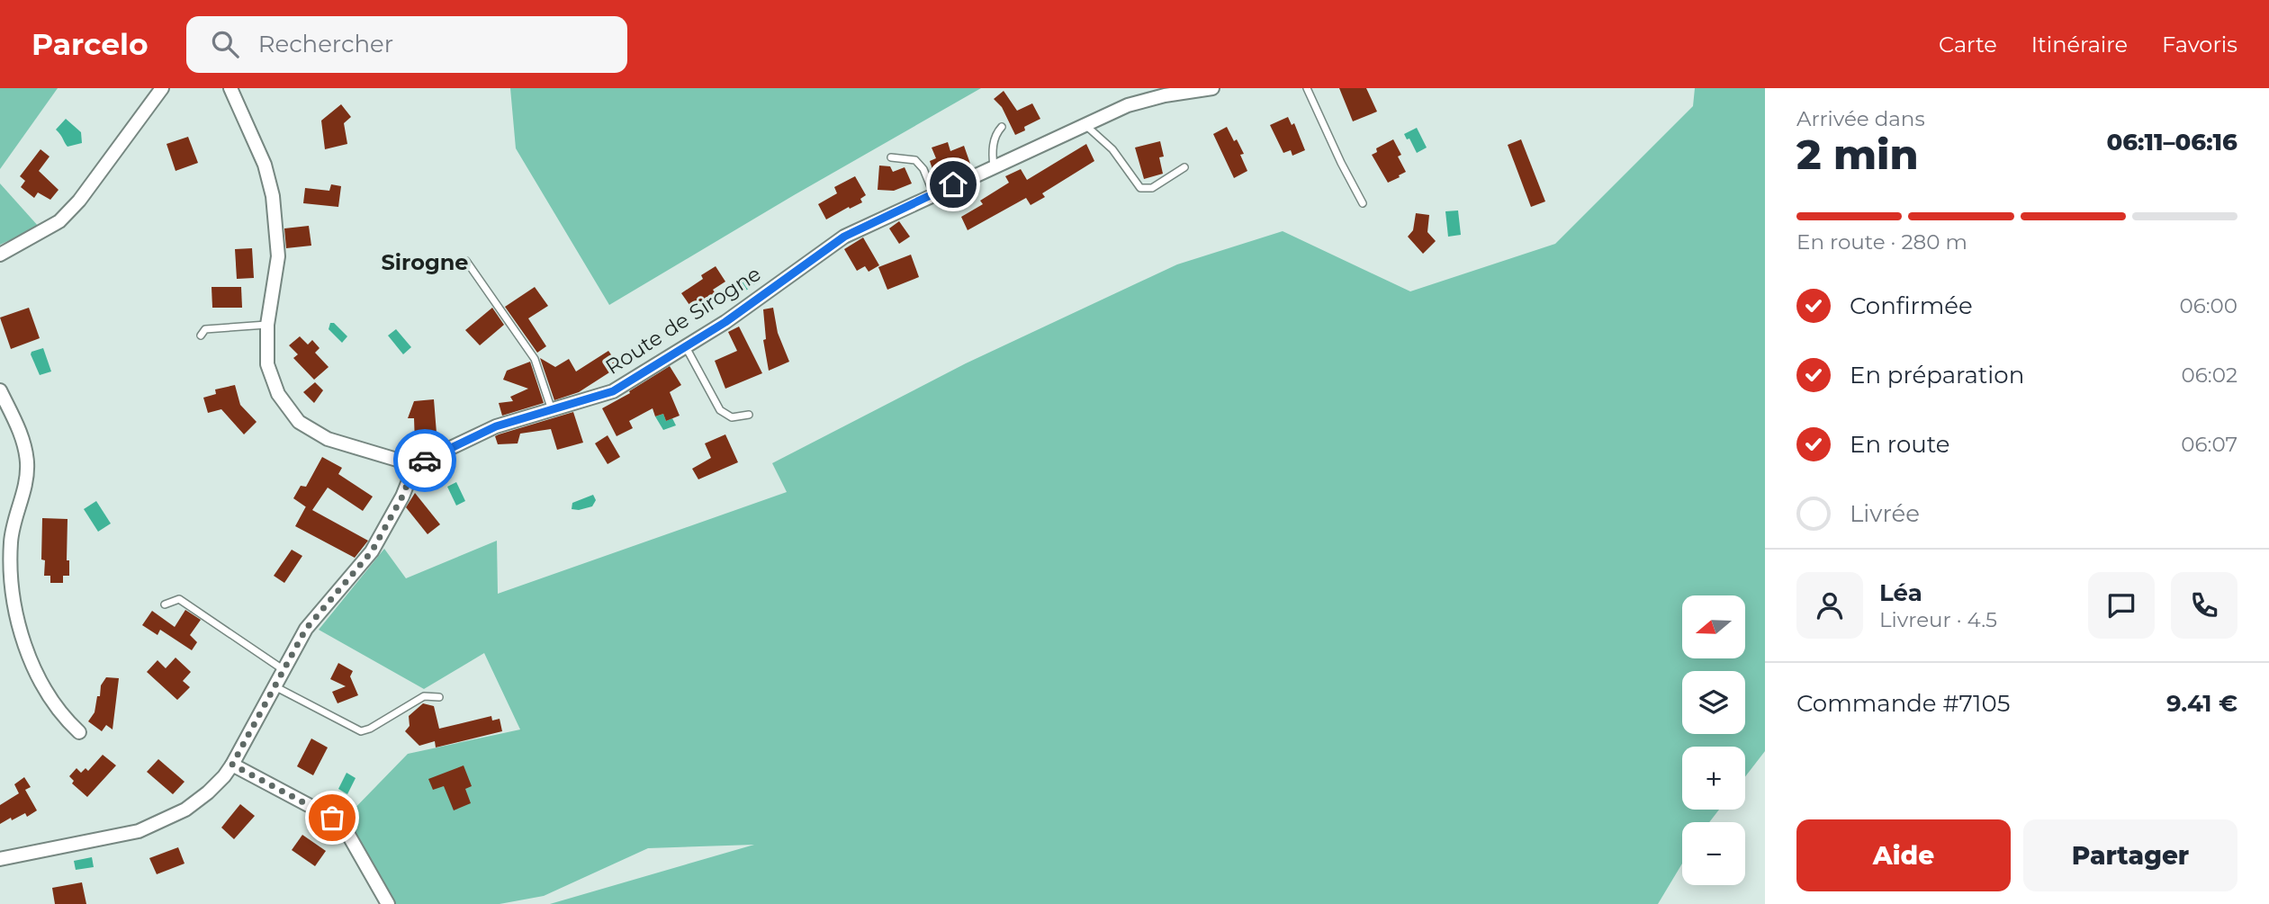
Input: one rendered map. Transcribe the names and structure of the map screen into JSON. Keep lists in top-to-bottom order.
{
  "streets": {
    "street": ["Route de Sirogne"]
  },
  "districts": ["Sirogne"],
  "north": "left",
  "page": {
    "header": "Parcelo",
    "search": "Rechercher",
    "nav": ["Carte", "Itinéraire", "Favoris"],
    "heading": ["2 min", "Arrivée dans", "06:11–06:16"],
    "panel": [
      "Léa",
      "Livreur · 4.5",
      "Commande #7105",
      "9.41 €"
    ],
    "bar": "En route · 280 m",
    "list": [
      ["Confirmée", "06:00"],
      ["En préparation", "06:02"],
      ["En route", "06:07"],
      "Livrée"
    ],
    "map_buttons": ["+", "−"],
    "buttons": ["Aide", "Partager"]
  }
}
